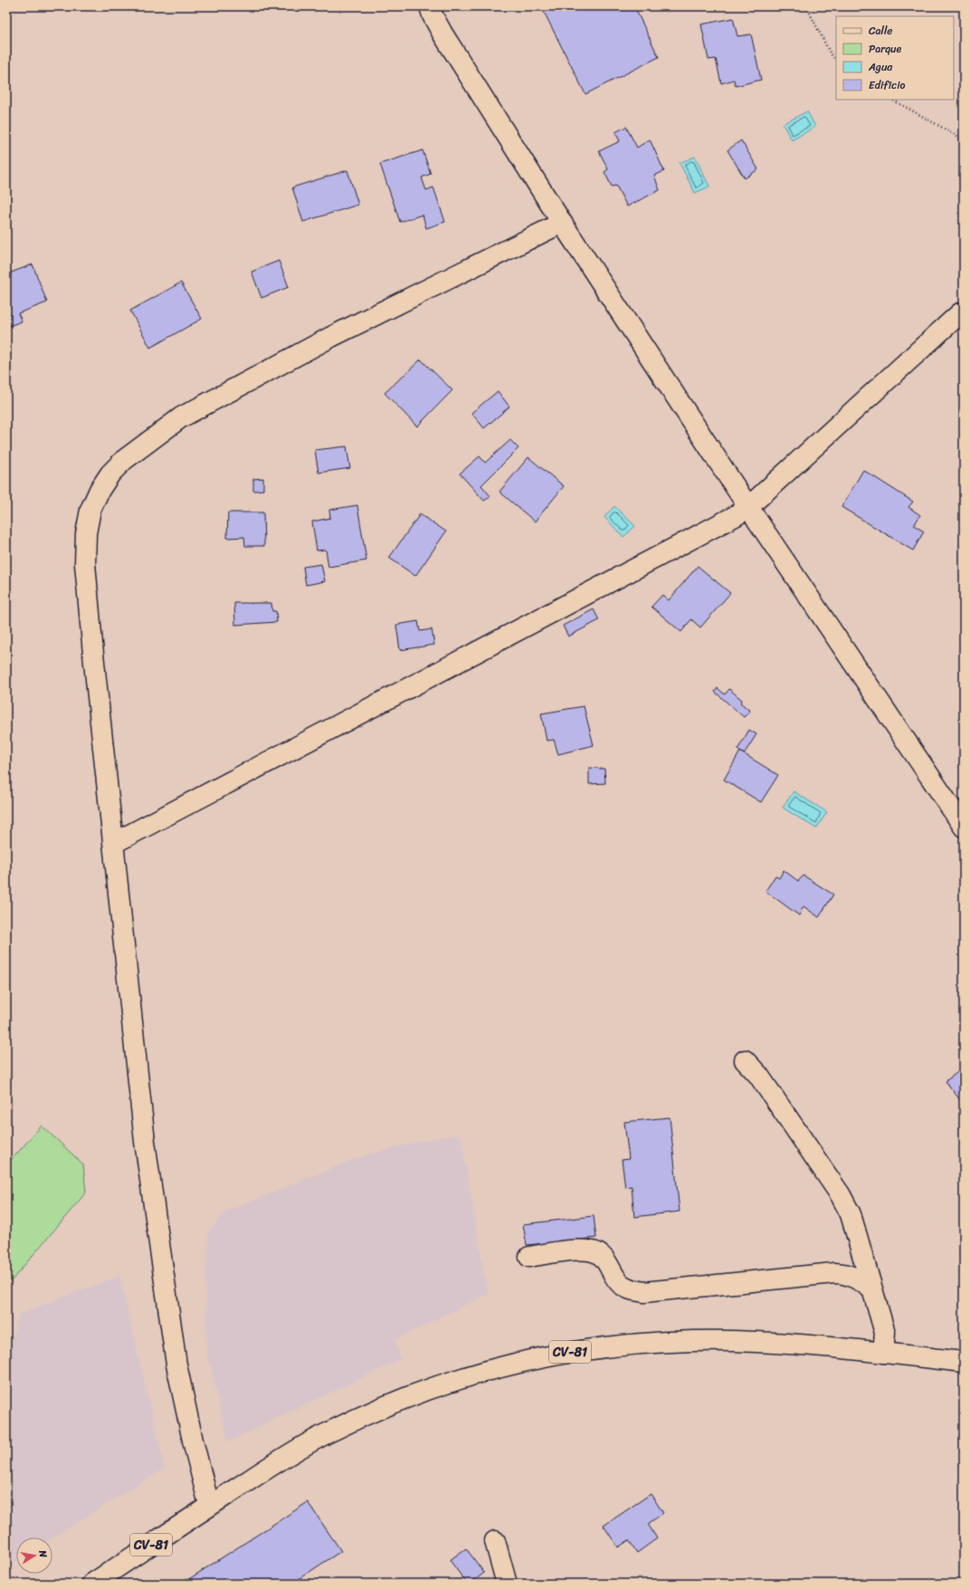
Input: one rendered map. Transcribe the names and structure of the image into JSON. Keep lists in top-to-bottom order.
{
  "streets": {
    "main road": ["CV-81"]
  },
  "legend": [
    "Calle",
    "Parque",
    "Agua",
    "Edificio"
  ],
  "north": "right"
}
